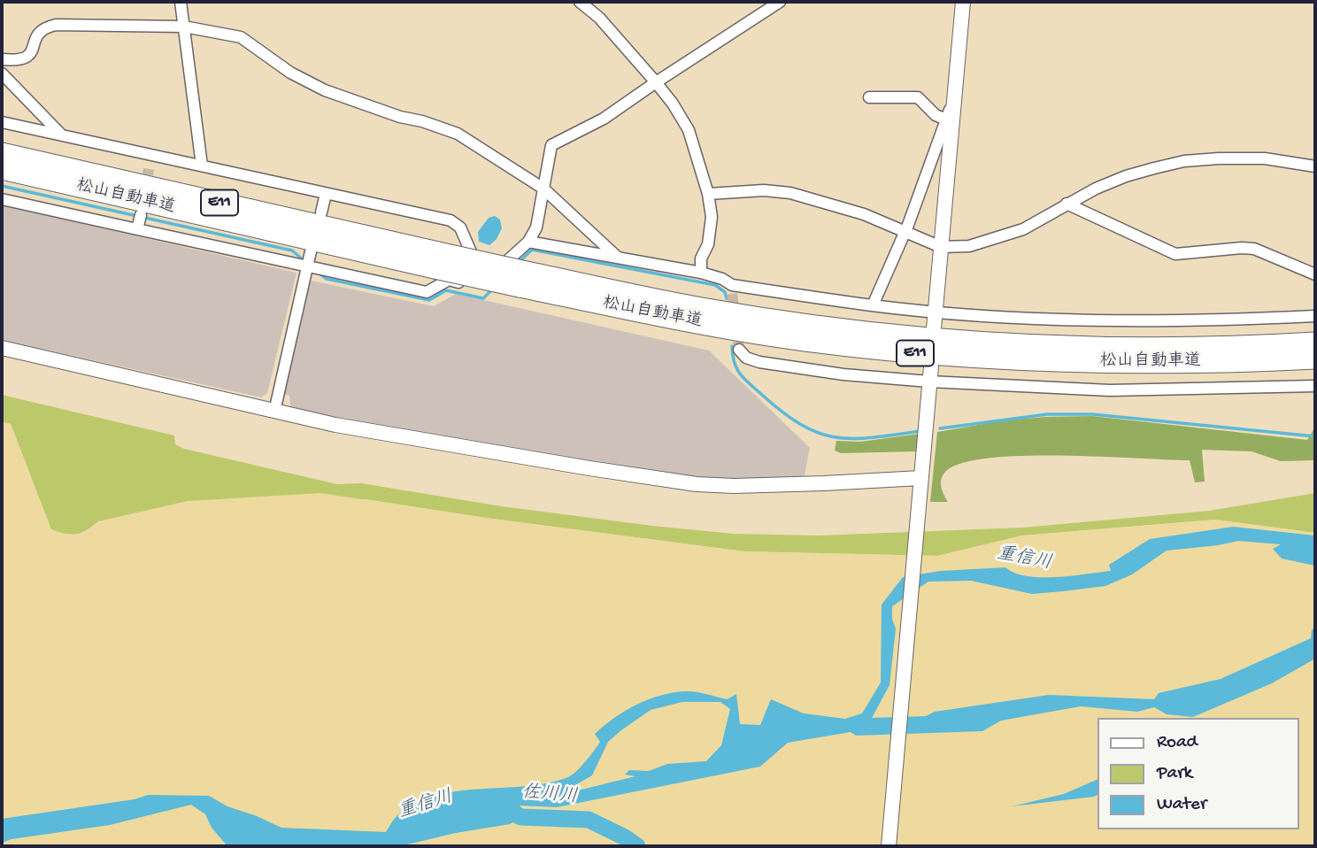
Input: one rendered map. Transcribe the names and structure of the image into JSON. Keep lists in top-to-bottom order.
{
  "streets": {
    "highway": ["松山自動車道", "E11"]
  },
  "water": ["重信川", "佐川川"],
  "legend": ["Road", "Park", "Water"]
}
